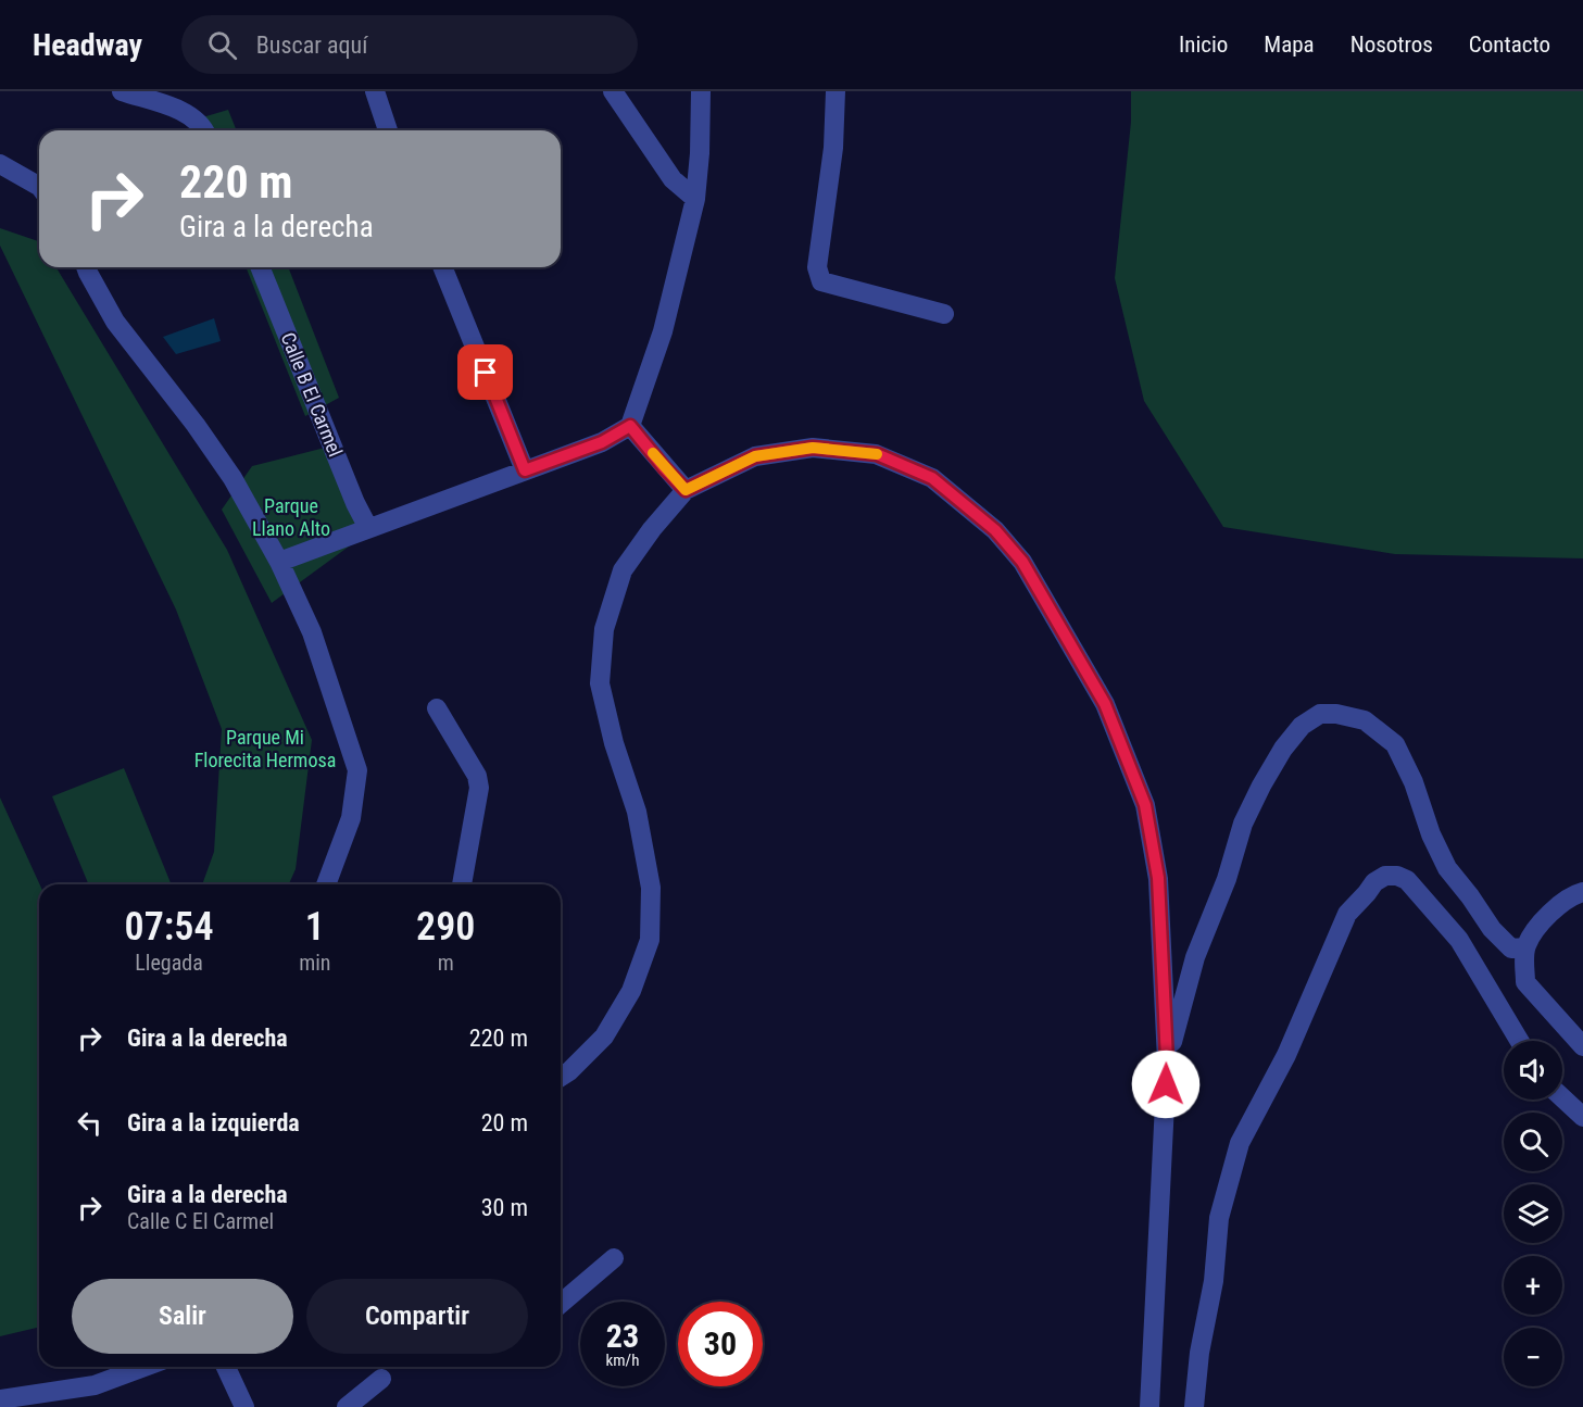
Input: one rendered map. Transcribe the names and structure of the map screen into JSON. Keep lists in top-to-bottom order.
{
  "streets": {
    "street": ["Calle B El Carmel"]
  },
  "parks": ["Parque Llano Alto", "Parque Mi Florecita Hermosa"],
  "page": {
    "header": "Headway",
    "search": "Buscar aquí",
    "nav": [
      "Inicio",
      "Mapa",
      "Nosotros",
      "Contacto"
    ],
    "turn": ["220 m", "Gira a la derecha"],
    "eta": [
      "07:54",
      "Llegada",
      "1",
      "min",
      "290",
      "m"
    ],
    "list": [
      {
        "name": "Gira a la derecha",
        "value": "220 m"
      },
      {
        "name": "Gira a la izquierda",
        "value": "20 m"
      },
      {
        "name": "Gira a la derecha",
        "note": "Calle C El Carmel",
        "value": "30 m"
      }
    ],
    "map_buttons": ["+", "−"],
    "buttons": ["Salir", "Compartir"],
    "speed": "23 km/h",
    "limit": "30"
  }
}
